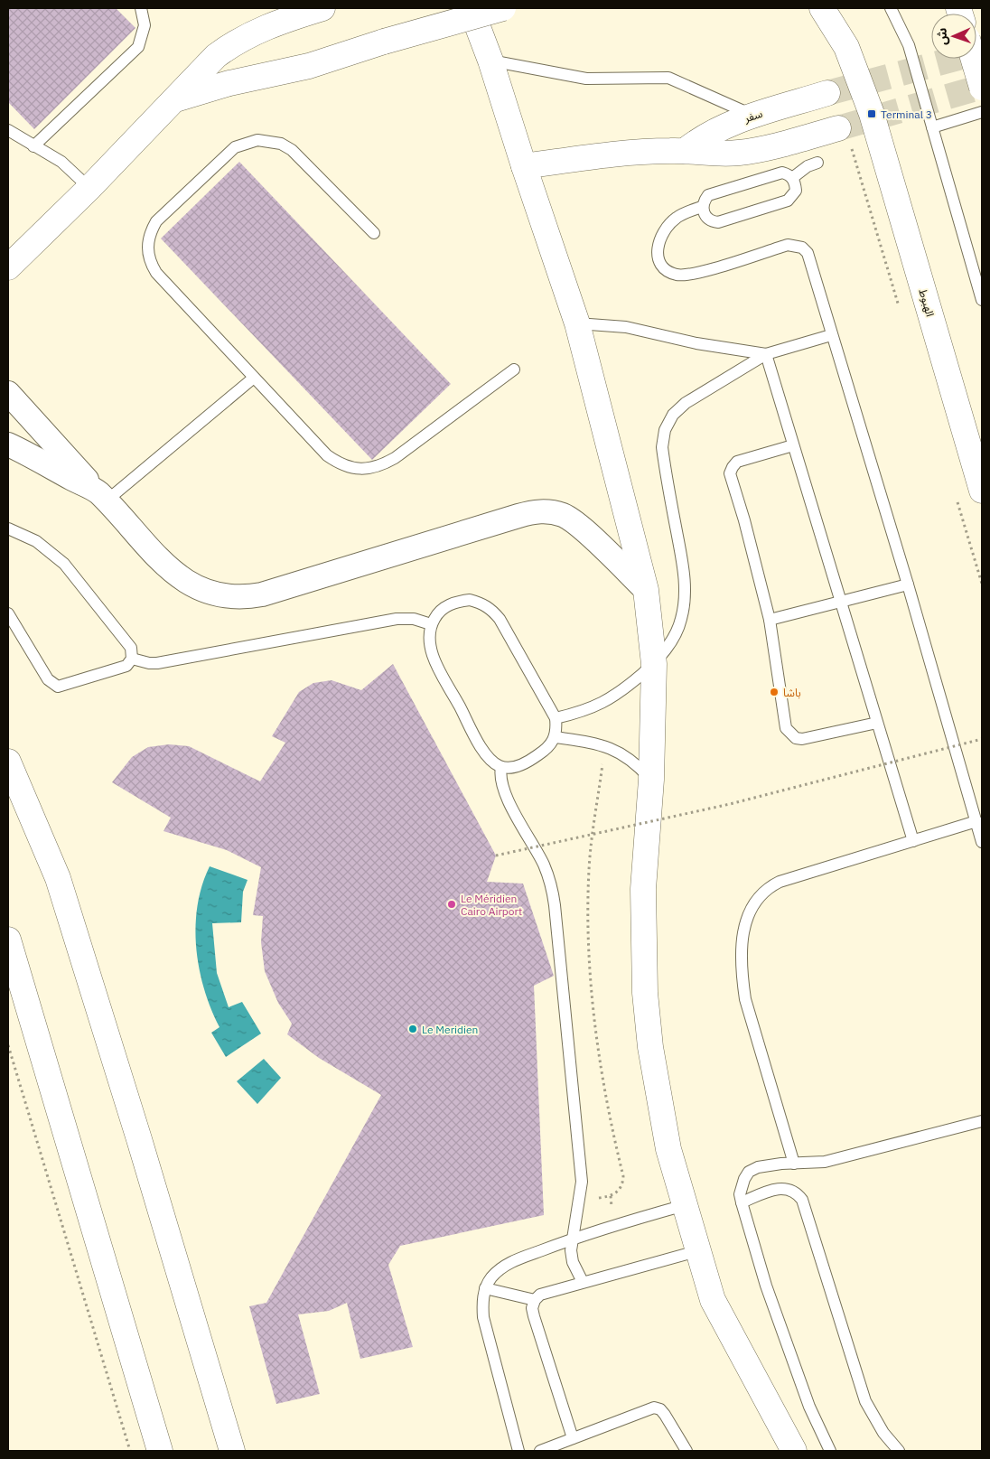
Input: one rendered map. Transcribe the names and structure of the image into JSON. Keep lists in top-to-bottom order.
{
  "streets": {
    "main road": ["سفر", "الهبوط"]
  },
  "places": {
    "transit": ["Terminal 3"],
    "other": ["باشا", "Le Méridien Cairo Airport", "Le Meridien"]
  },
  "north": "left"
}
